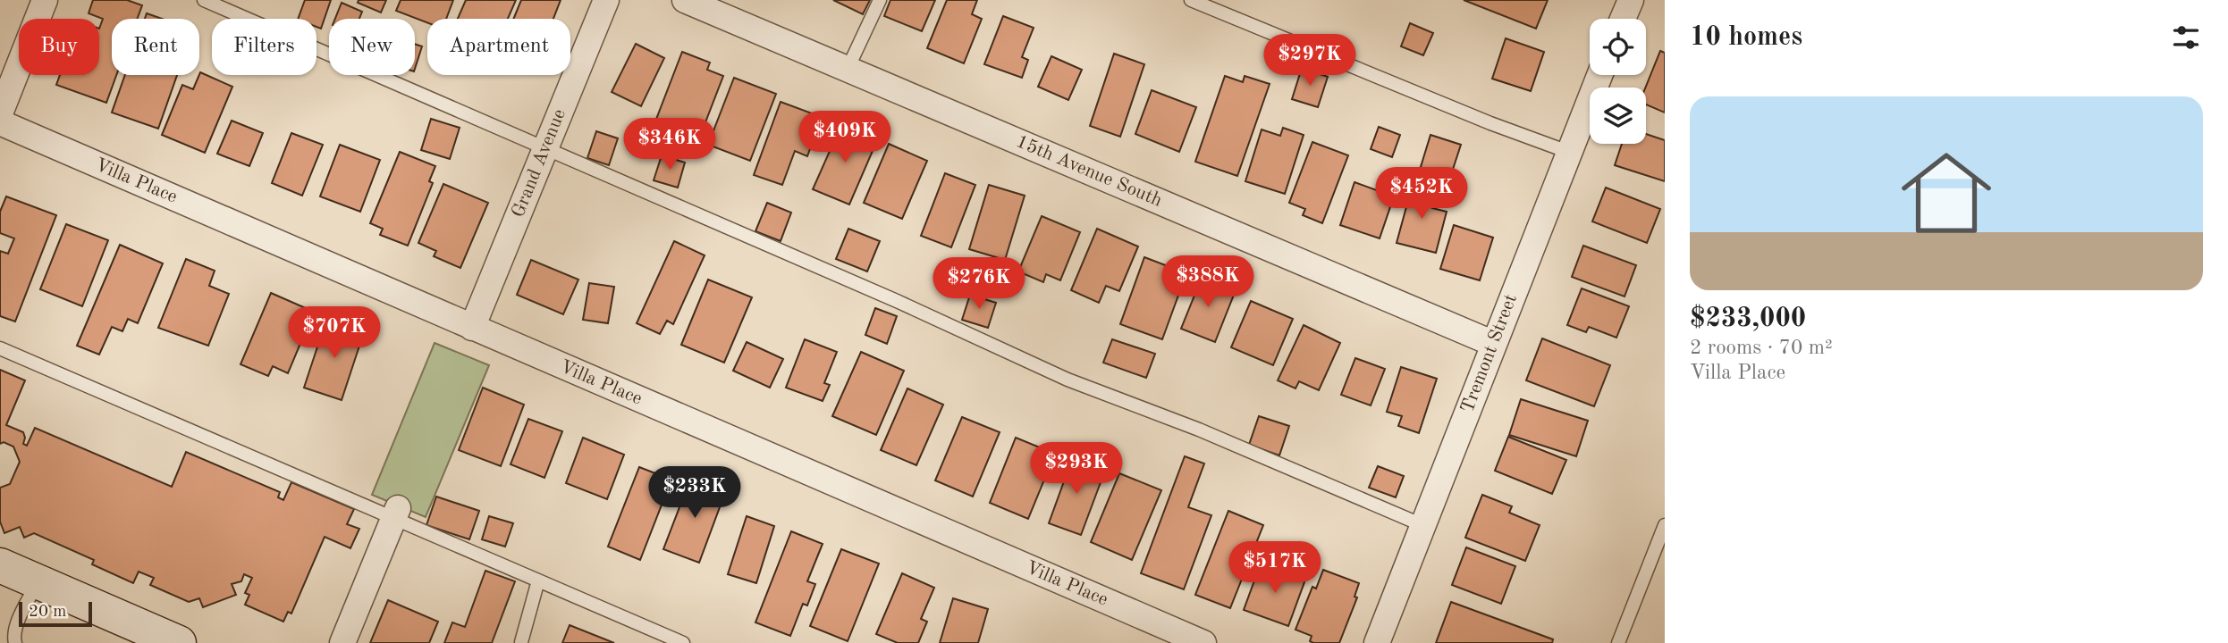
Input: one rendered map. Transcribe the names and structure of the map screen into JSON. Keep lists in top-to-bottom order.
{
  "streets": {
    "street": [
      "Grand Avenue",
      "15th Avenue South",
      "Villa Place",
      "Tremont Street"
    ]
  },
  "crossings": [
    ["Grand Avenue", "Villa Place"],
    ["15th Avenue South", "Tremont Street"]
  ],
  "scale_bar": "20 m",
  "page": {
    "heading": "10 homes",
    "chip": [
      "Buy",
      "Rent",
      "Filters",
      "New",
      "Apartment"
    ],
    "price": [
      "$297K",
      "$409K",
      "$346K",
      "$452K",
      "$388K",
      "$276K",
      "$707K",
      "$293K",
      "$233K",
      "$517K"
    ],
    "list": [
      {
        "name": "$233,000",
        "note": "2 rooms · 70 m² · Villa Place"
      }
    ],
    "scale": "20 m"
  }
}
